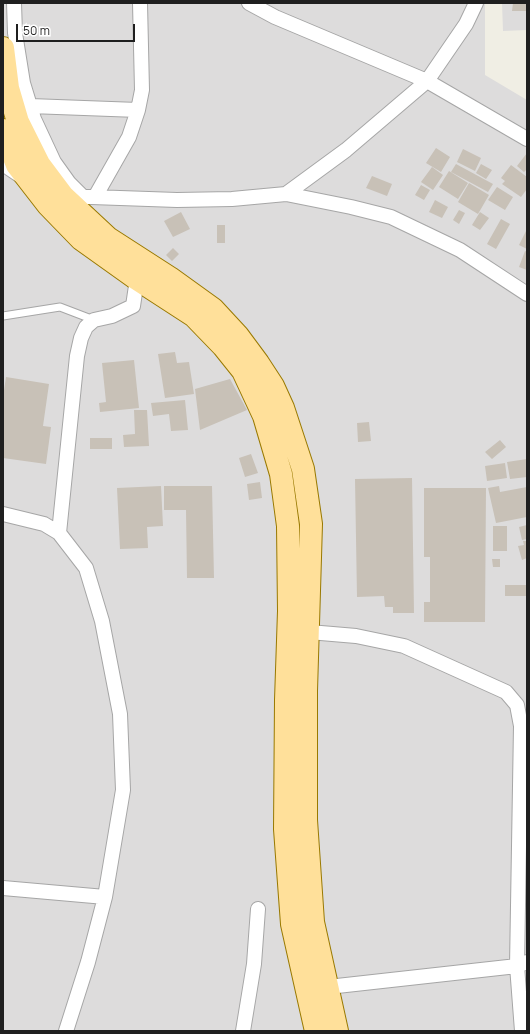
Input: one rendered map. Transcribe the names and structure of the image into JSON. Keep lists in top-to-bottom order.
{
  "scale_bar": "50 m"
}
